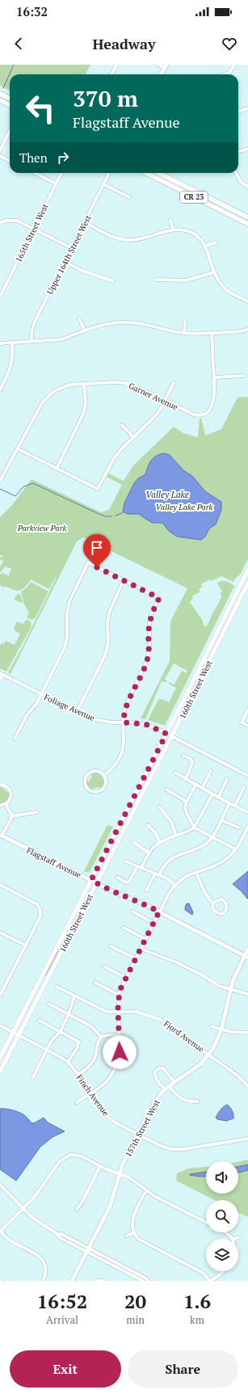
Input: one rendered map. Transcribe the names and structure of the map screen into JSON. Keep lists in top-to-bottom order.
{
  "streets": {
    "main road": ["CR 23", "160th Street West"],
    "street": [
      "165th Street West",
      "Upper 164th Street West",
      "Garner Avenue",
      "Foliage Avenue",
      "Flagstaff Avenue",
      "Fjord Avenue",
      "Finch Avenue",
      "157th Street West"
    ]
  },
  "crossings": [
    ["160th Street West", "Foliage Avenue"],
    ["160th Street West", "Flagstaff Avenue"],
    ["160th Street West", "Finch Avenue"],
    ["Flagstaff Avenue", "157th Street West"],
    ["Fjord Avenue", "157th Street West"],
    ["Finch Avenue", "157th Street West"]
  ],
  "water": ["Valley Lake"],
  "parks": ["Valley Lake Park", "Parkview Park"],
  "page": {
    "status": "16:32",
    "header": "Headway",
    "turn": ["370 m", "Flagstaff Avenue"],
    "then": "Then",
    "eta": [
      "16:52",
      "Arrival",
      "20",
      "min",
      "1.6",
      "km"
    ],
    "buttons": ["Exit", "Share"]
  }
}
